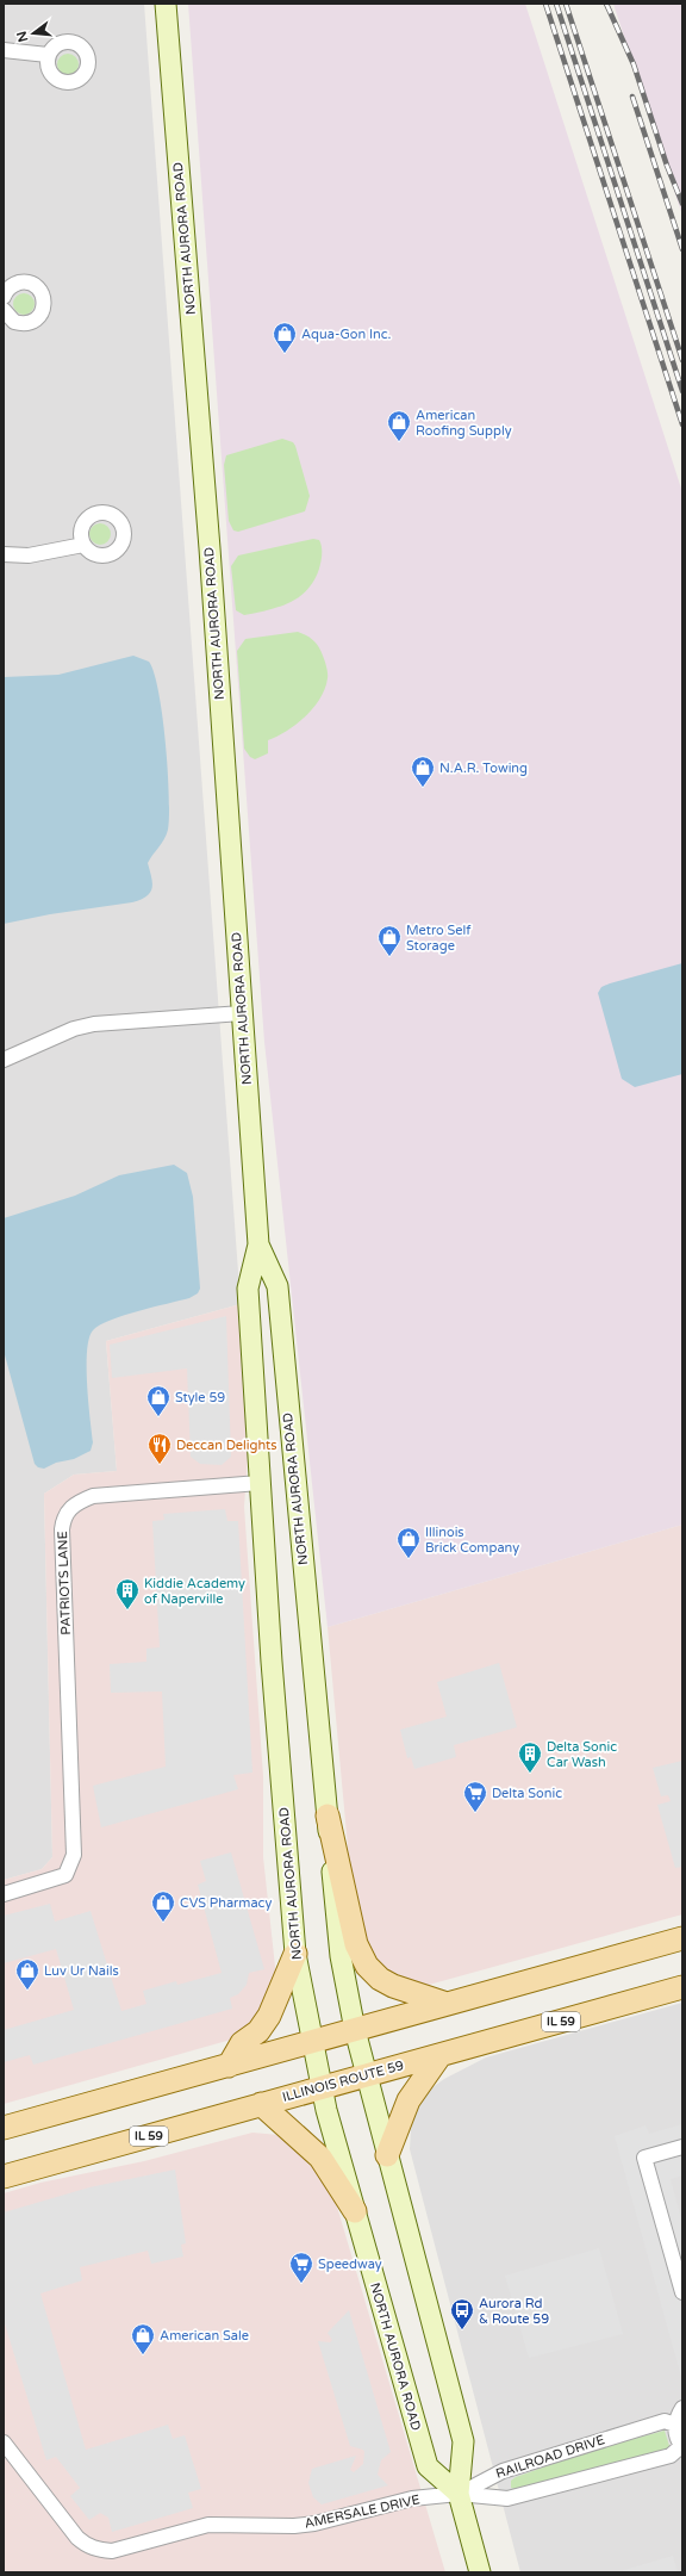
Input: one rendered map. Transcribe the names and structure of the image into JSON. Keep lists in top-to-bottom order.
{
  "streets": {
    "main road": ["NORTH AURORA ROAD", "IL 59", "ILLINOIS ROUTE 59"],
    "street": ["PATRIOTS LANE", "RAILROAD DRIVE", "AMERSALE DRIVE"]
  },
  "crossings": [
    ["NORTH AURORA ROAD", "PATRIOTS LANE"],
    ["NORTH AURORA ROAD", "ILLINOIS ROUTE 59"],
    ["NORTH AURORA ROAD", "RAILROAD DRIVE"],
    ["NORTH AURORA ROAD", "AMERSALE DRIVE"],
    ["RAILROAD DRIVE", "AMERSALE DRIVE"]
  ],
  "places": {
    "shop": [
      "Aqua-Gon Inc.",
      "American Roofing Supply",
      "N.A.R. Towing",
      "Metro Self Storage",
      "Style 59",
      "Illinois Brick Company",
      "CVS Pharmacy",
      "Luv Ur Nails",
      "American Sale"
    ],
    "restaurant": ["Deccan Delights"],
    "building": ["Kiddie Academy of Naperville", "Delta Sonic Car Wash"],
    "supermarket": ["Delta Sonic", "Speedway"],
    "bus stop": ["Aurora Rd & Route 59"]
  },
  "north": "left"
}
